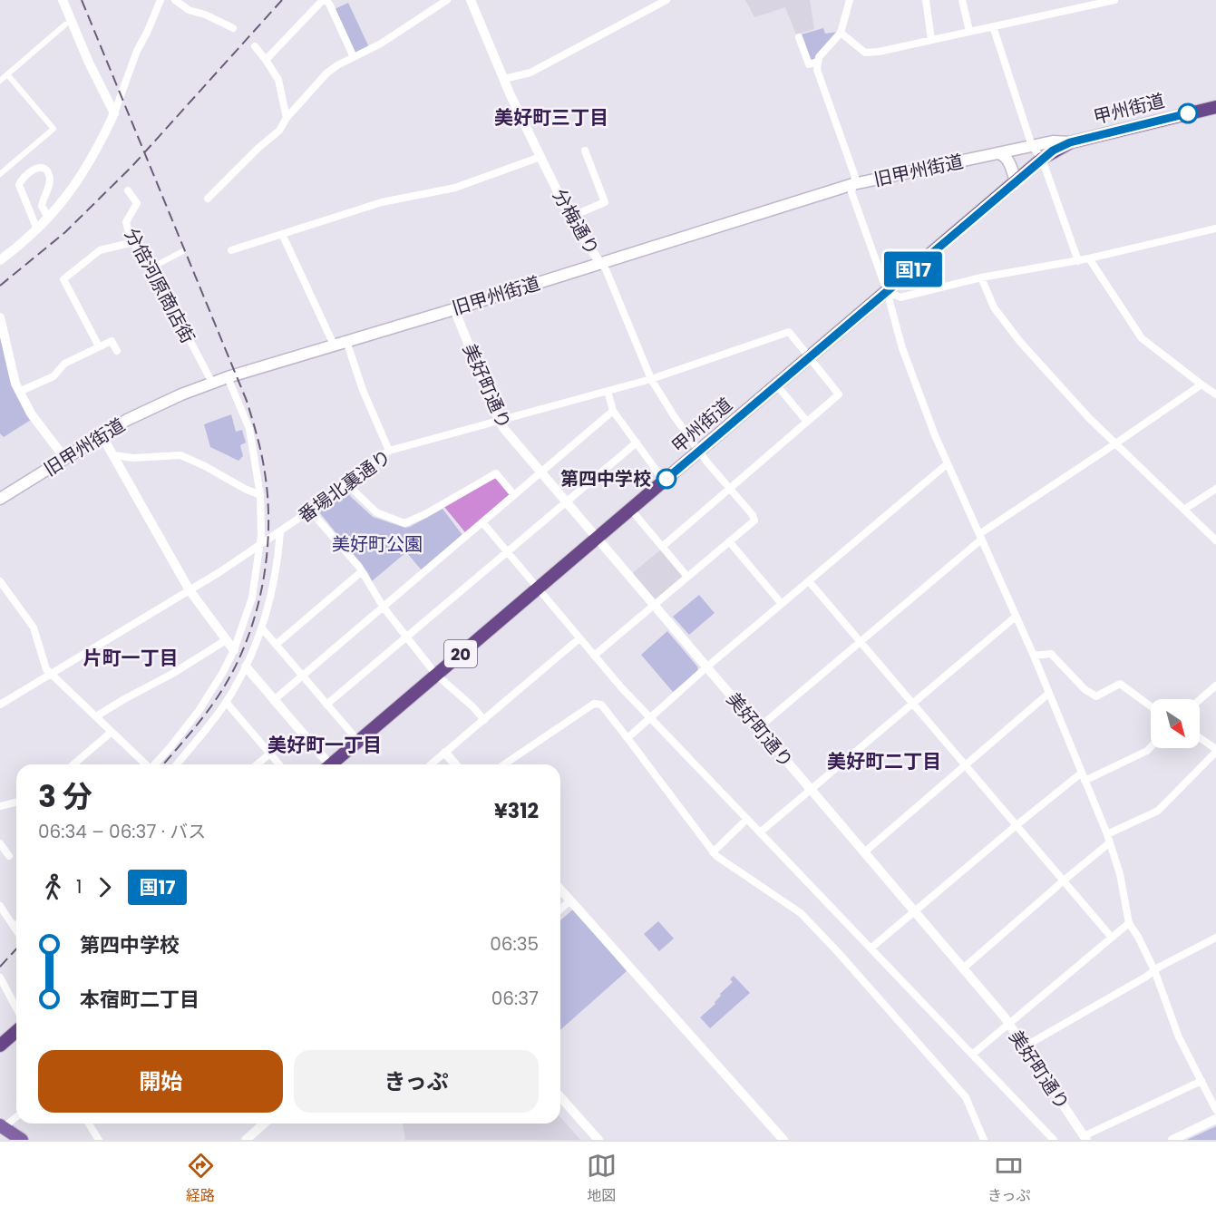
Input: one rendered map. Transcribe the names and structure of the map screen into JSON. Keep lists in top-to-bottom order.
{
  "streets": {
    "highway": ["甲州街道", "20"],
    "main road": ["旧甲州街道"],
    "street": [
      "分梅通り",
      "分倍河原商店街",
      "美好町通り",
      "番場北裏通り"
    ]
  },
  "crossings": [
    ["甲州街道", "旧甲州街道"],
    ["甲州街道", "分梅通り"],
    ["甲州街道", "美好町通り"],
    ["甲州街道", "番場北裏通り"],
    ["甲州街道", "20"],
    ["旧甲州街道", "分梅通り"],
    ["旧甲州街道", "分倍河原商店街"],
    ["旧甲州街道", "美好町通り"],
    ["旧甲州街道", "20"],
    ["分梅通り", "番場北裏通り"],
    ["美好町通り", "番場北裏通り"]
  ],
  "districts": [
    "美好町三丁目",
    "片町一丁目",
    "美好町一丁目",
    "美好町二丁目"
  ],
  "parks": ["美好町公園"],
  "places": ["第四中学校"],
  "lines": ["bus line 国17"],
  "north": "bottom right",
  "page": {
    "on_map": "国17",
    "heading": ["3 分", "06:34 – 06:37 · バス", "¥312"],
    "legs": ["1", "国17"],
    "list": [
      {
        "name": "第四中学校",
        "value": "06:35"
      },
      {
        "name": "本宿町二丁目",
        "value": "06:37"
      }
    ],
    "buttons": ["開始", "きっぷ"],
    "tabs": ["経路", "地図", "きっぷ"]
  }
}
